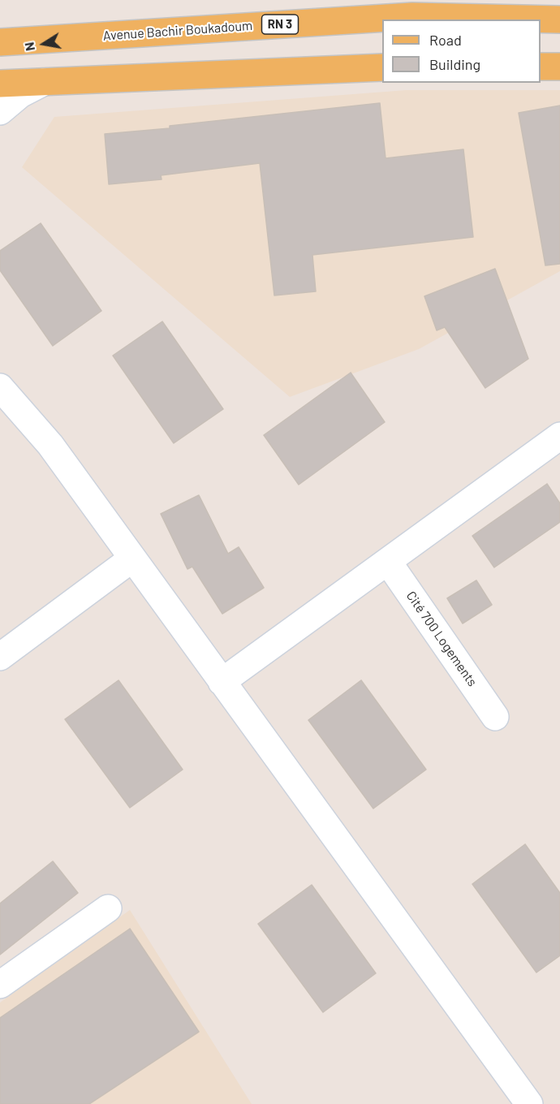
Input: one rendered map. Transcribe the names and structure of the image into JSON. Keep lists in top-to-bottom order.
{
  "streets": {
    "main road": ["RN 3", "Avenue Bachir Boukadoum"],
    "street": ["Cité 700 Logements"]
  },
  "legend": ["Road", "Building"],
  "north": "left"
}
